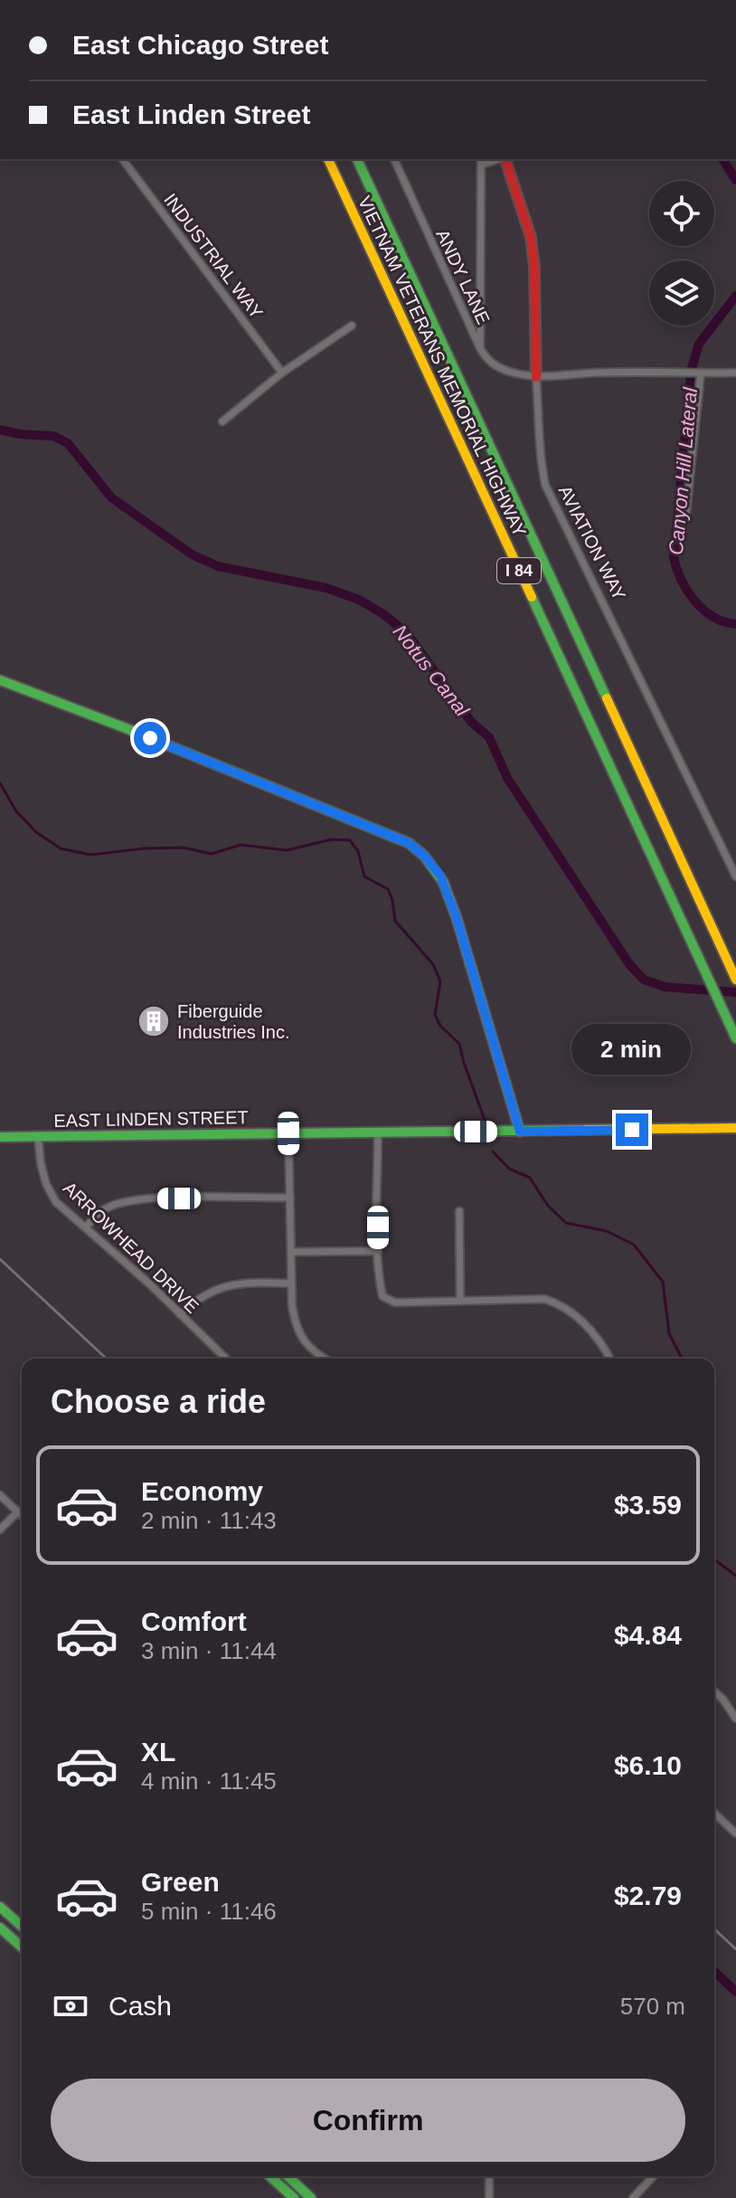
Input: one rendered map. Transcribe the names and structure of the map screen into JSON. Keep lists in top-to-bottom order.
{
  "streets": {
    "main road": [
      "VIETNAM VETERANS MEMORIAL HIGHWAY",
      "AVIATION WAY",
      "I 84",
      "EAST LINDEN STREET"
    ],
    "street": ["INDUSTRIAL WAY", "ANDY LANE", "ARROWHEAD DRIVE"]
  },
  "crossings": [
    ["ANDY LANE", "AVIATION WAY"],
    ["EAST LINDEN STREET", "ARROWHEAD DRIVE"]
  ],
  "water": ["Canyon Hill Lateral", "Notus Canal"],
  "places": {
    "building": ["Fiberguide Industries Inc."]
  },
  "page": {
    "banner": ["East Chicago Street", "East Linden Street"],
    "bubble": "2 min",
    "heading": "Choose a ride",
    "list": [
      {
        "name": "Economy",
        "note": "2 min · 11:43",
        "value": "$3.59"
      },
      {
        "name": "Comfort",
        "note": "3 min · 11:44",
        "value": "$4.84"
      },
      {
        "name": "XL",
        "note": "4 min · 11:45",
        "value": "$6.10"
      },
      {
        "name": "Green",
        "note": "5 min · 11:46",
        "value": "$2.79"
      }
    ],
    "pay": ["Cash", "570 m"],
    "buttons": "Confirm"
  }
}
